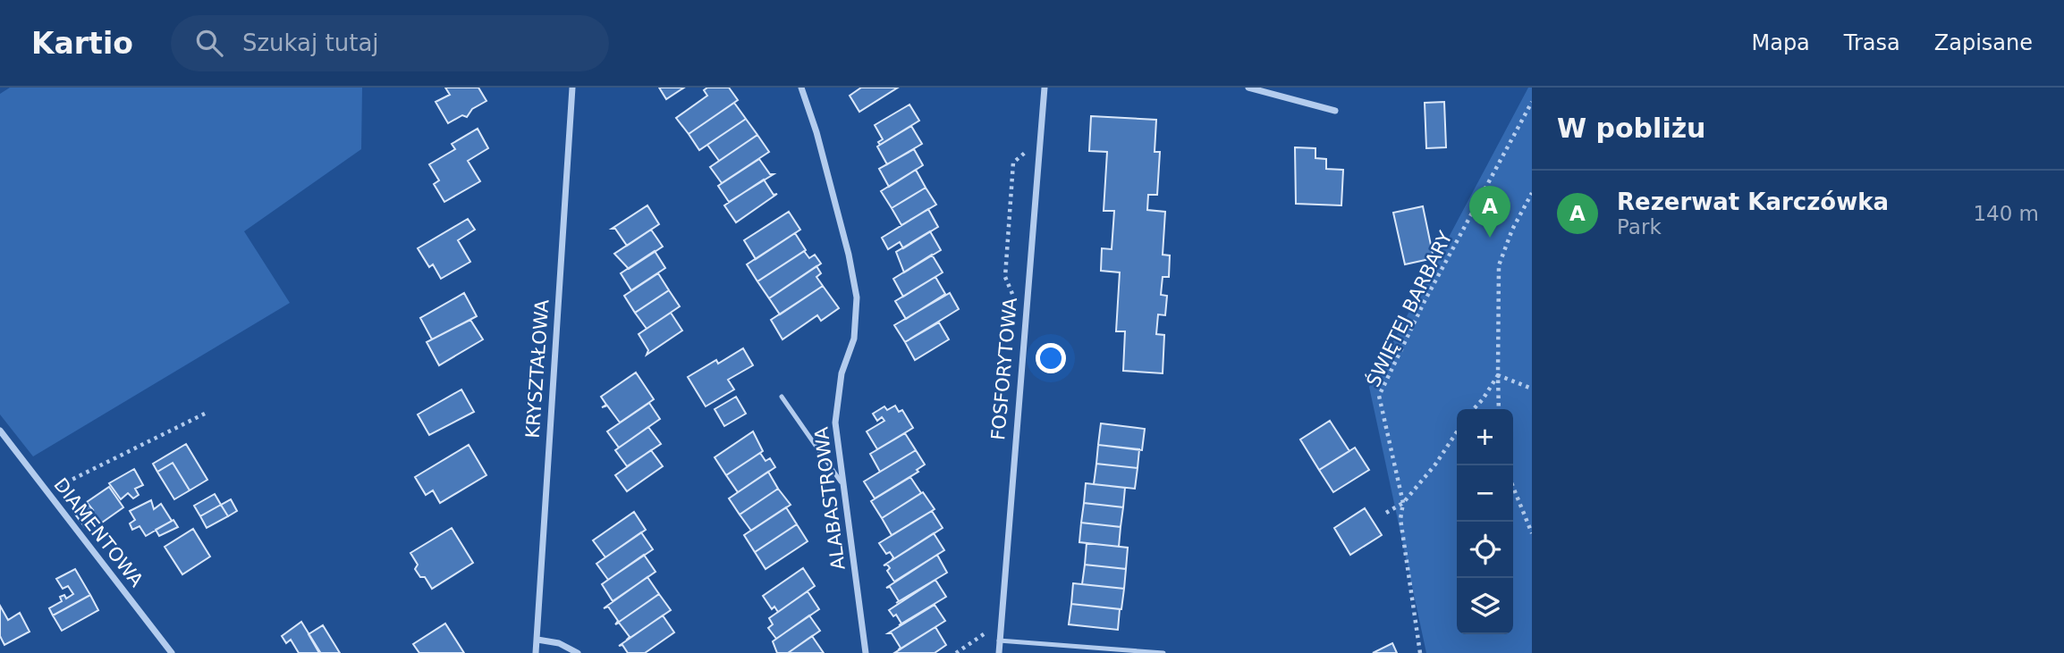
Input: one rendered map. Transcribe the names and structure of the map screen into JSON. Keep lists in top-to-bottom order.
{
  "streets": {
    "street": [
      "KRYSZTAŁOWA",
      "FOSFORYTOWA",
      "ALABASTROWA",
      "DIAMENTOWA"
    ],
    "path": ["ŚWIĘTEJ BARBARY"]
  },
  "page": {
    "header": "Kartio",
    "search": "Szukaj tutaj",
    "nav": ["Mapa", "Trasa", "Zapisane"],
    "heading": "W pobliżu",
    "list": [
      {
        "mark": "A",
        "name": "Rezerwat Karczówka",
        "note": "Park",
        "value": "140 m"
      }
    ],
    "pins": "A",
    "map_buttons": ["+", "−"]
  }
}
